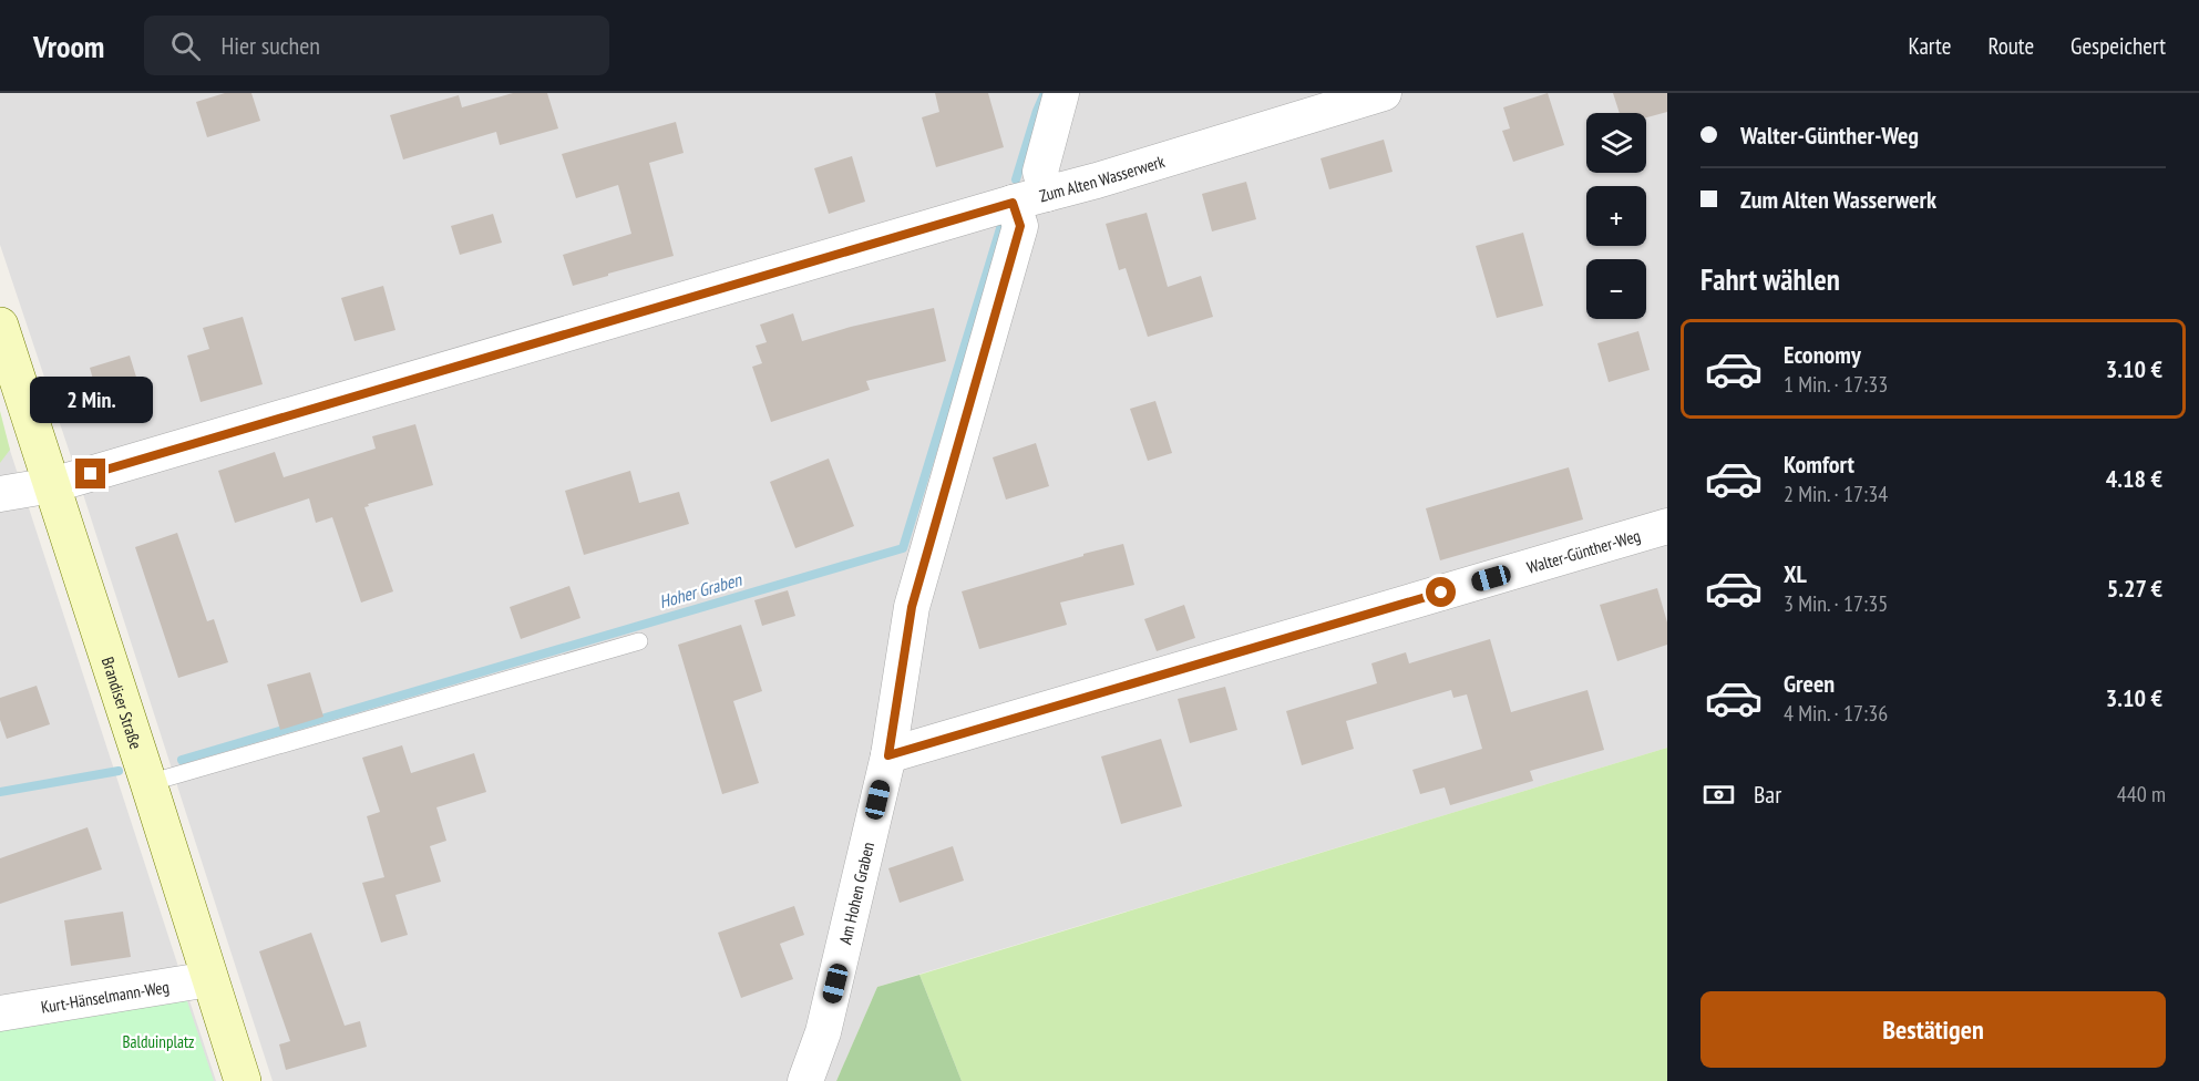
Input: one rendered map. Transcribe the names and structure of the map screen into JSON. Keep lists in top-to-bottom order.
{
  "streets": {
    "street": [
      "Zum Alten Wasserwerk",
      "Walter-Günther-Weg",
      "Brandiser Straße",
      "Am Hohen Graben",
      "Kurt-Hänselmann-Weg"
    ]
  },
  "crossings": [
    ["Zum Alten Wasserwerk", "Brandiser Straße"],
    ["Zum Alten Wasserwerk", "Am Hohen Graben"],
    ["Walter-Günther-Weg", "Am Hohen Graben"],
    ["Brandiser Straße", "Kurt-Hänselmann-Weg"]
  ],
  "water": ["Hoher Graben"],
  "parks": ["Balduinplatz"],
  "page": {
    "header": "Vroom",
    "search": "Hier suchen",
    "nav": ["Karte", "Route", "Gespeichert"],
    "banner": ["Walter-Günther-Weg", "Zum Alten Wasserwerk"],
    "map_buttons": ["+", "−"],
    "heading": "Fahrt wählen",
    "list": [
      {
        "name": "Economy",
        "note": "1 Min. · 17:33",
        "value": "3.10 €"
      },
      {
        "name": "Komfort",
        "note": "2 Min. · 17:34",
        "value": "4.18 €"
      },
      {
        "name": "XL",
        "note": "3 Min. · 17:35",
        "value": "5.27 €"
      },
      {
        "name": "Green",
        "note": "4 Min. · 17:36",
        "value": "3.10 €"
      }
    ],
    "bubble": "2 Min.",
    "pay": ["Bar", "440 m"],
    "buttons": "Bestätigen"
  }
}
